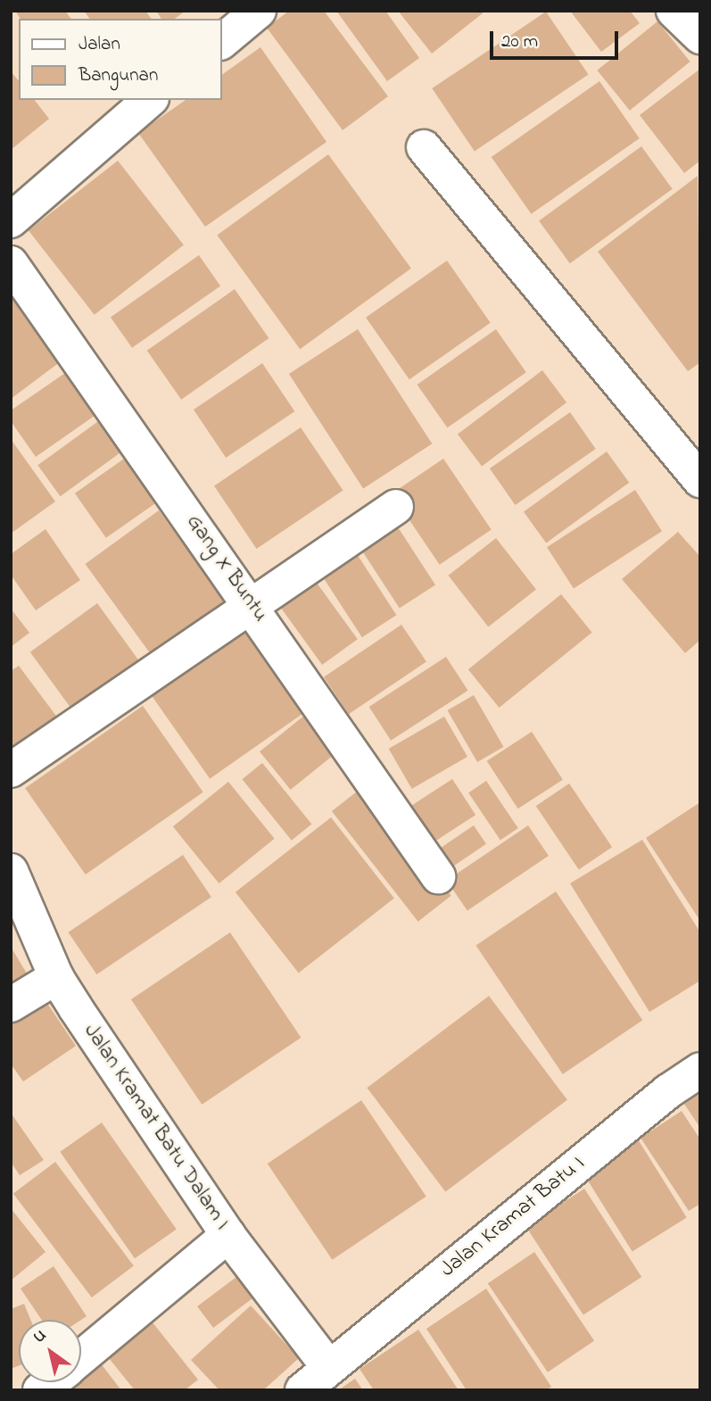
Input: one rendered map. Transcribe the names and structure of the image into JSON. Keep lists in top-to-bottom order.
{
  "streets": {
    "street": ["Gang X Buntu", "Jalan Kramat Batu Dalam I", "Jalan Kramat Batu I"]
  },
  "crossings": [
    ["Jalan Kramat Batu Dalam I", "Jalan Kramat Batu I"]
  ],
  "legend": ["Jalan", "Bangunan"],
  "scale_bar": "20 m",
  "north": "top left"
}
